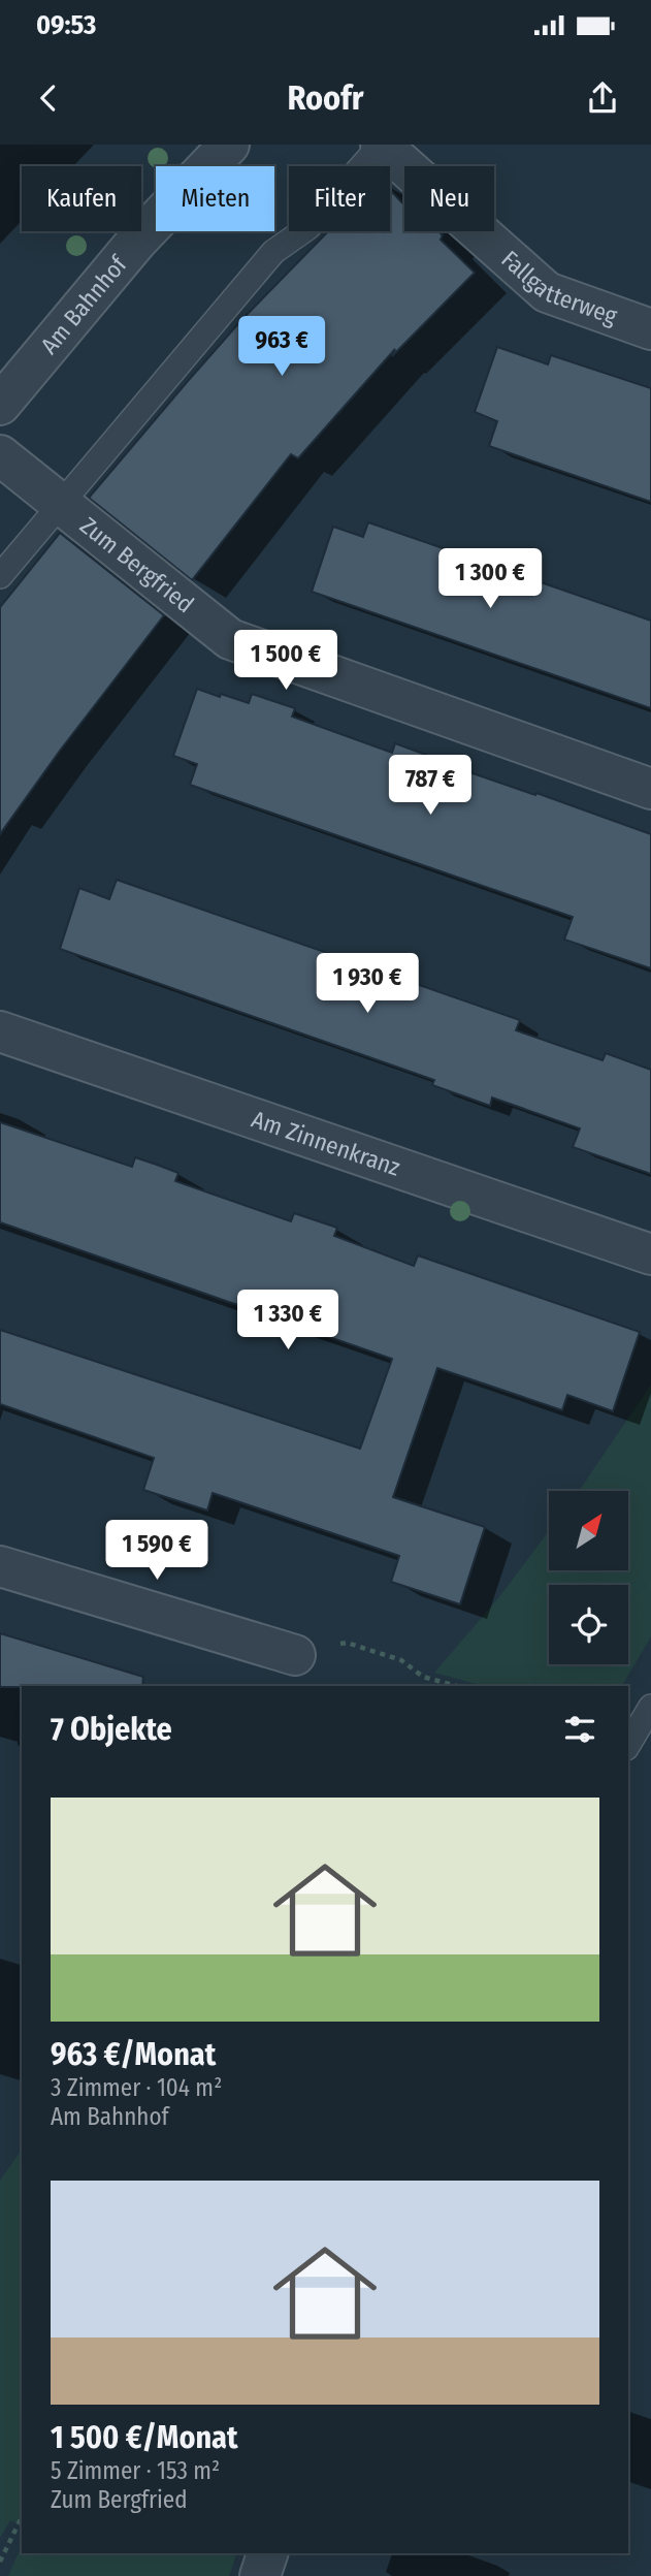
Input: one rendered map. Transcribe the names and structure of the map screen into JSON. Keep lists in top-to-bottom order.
{
  "streets": {
    "street": [
      "Fallgatterweg",
      "Am Bahnhof",
      "Zum Bergfried",
      "Am Zinnenkranz"
    ]
  },
  "north": "top right",
  "page": {
    "status": "09:53",
    "header": "Roofr",
    "chip": [
      "Kaufen",
      "Mieten",
      "Filter",
      "Neu"
    ],
    "price": [
      "963 €",
      "1 300 €",
      "1 500 €",
      "787 €",
      "1 930 €",
      "1 330 €",
      "1 590 €"
    ],
    "heading": "7 Objekte",
    "list": [
      {
        "name": "963 €/Monat",
        "note": "3 Zimmer · 104 m² · Am Bahnhof"
      },
      {
        "name": "1 500 €/Monat",
        "note": "5 Zimmer · 153 m² · Zum Bergfried"
      }
    ]
  }
}
